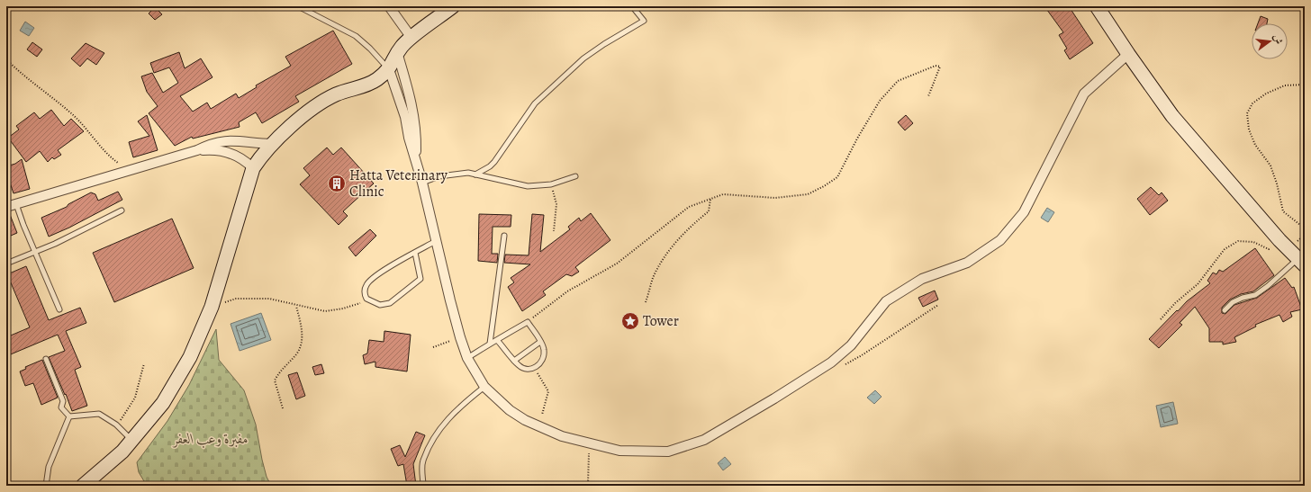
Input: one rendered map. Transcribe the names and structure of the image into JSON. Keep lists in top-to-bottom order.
{
  "parks": ["مفبرة وعب العفر"],
  "places": {
    "building": ["Hatta Veterinary Clinic"],
    "place": ["Tower"]
  },
  "north": "right"
}
